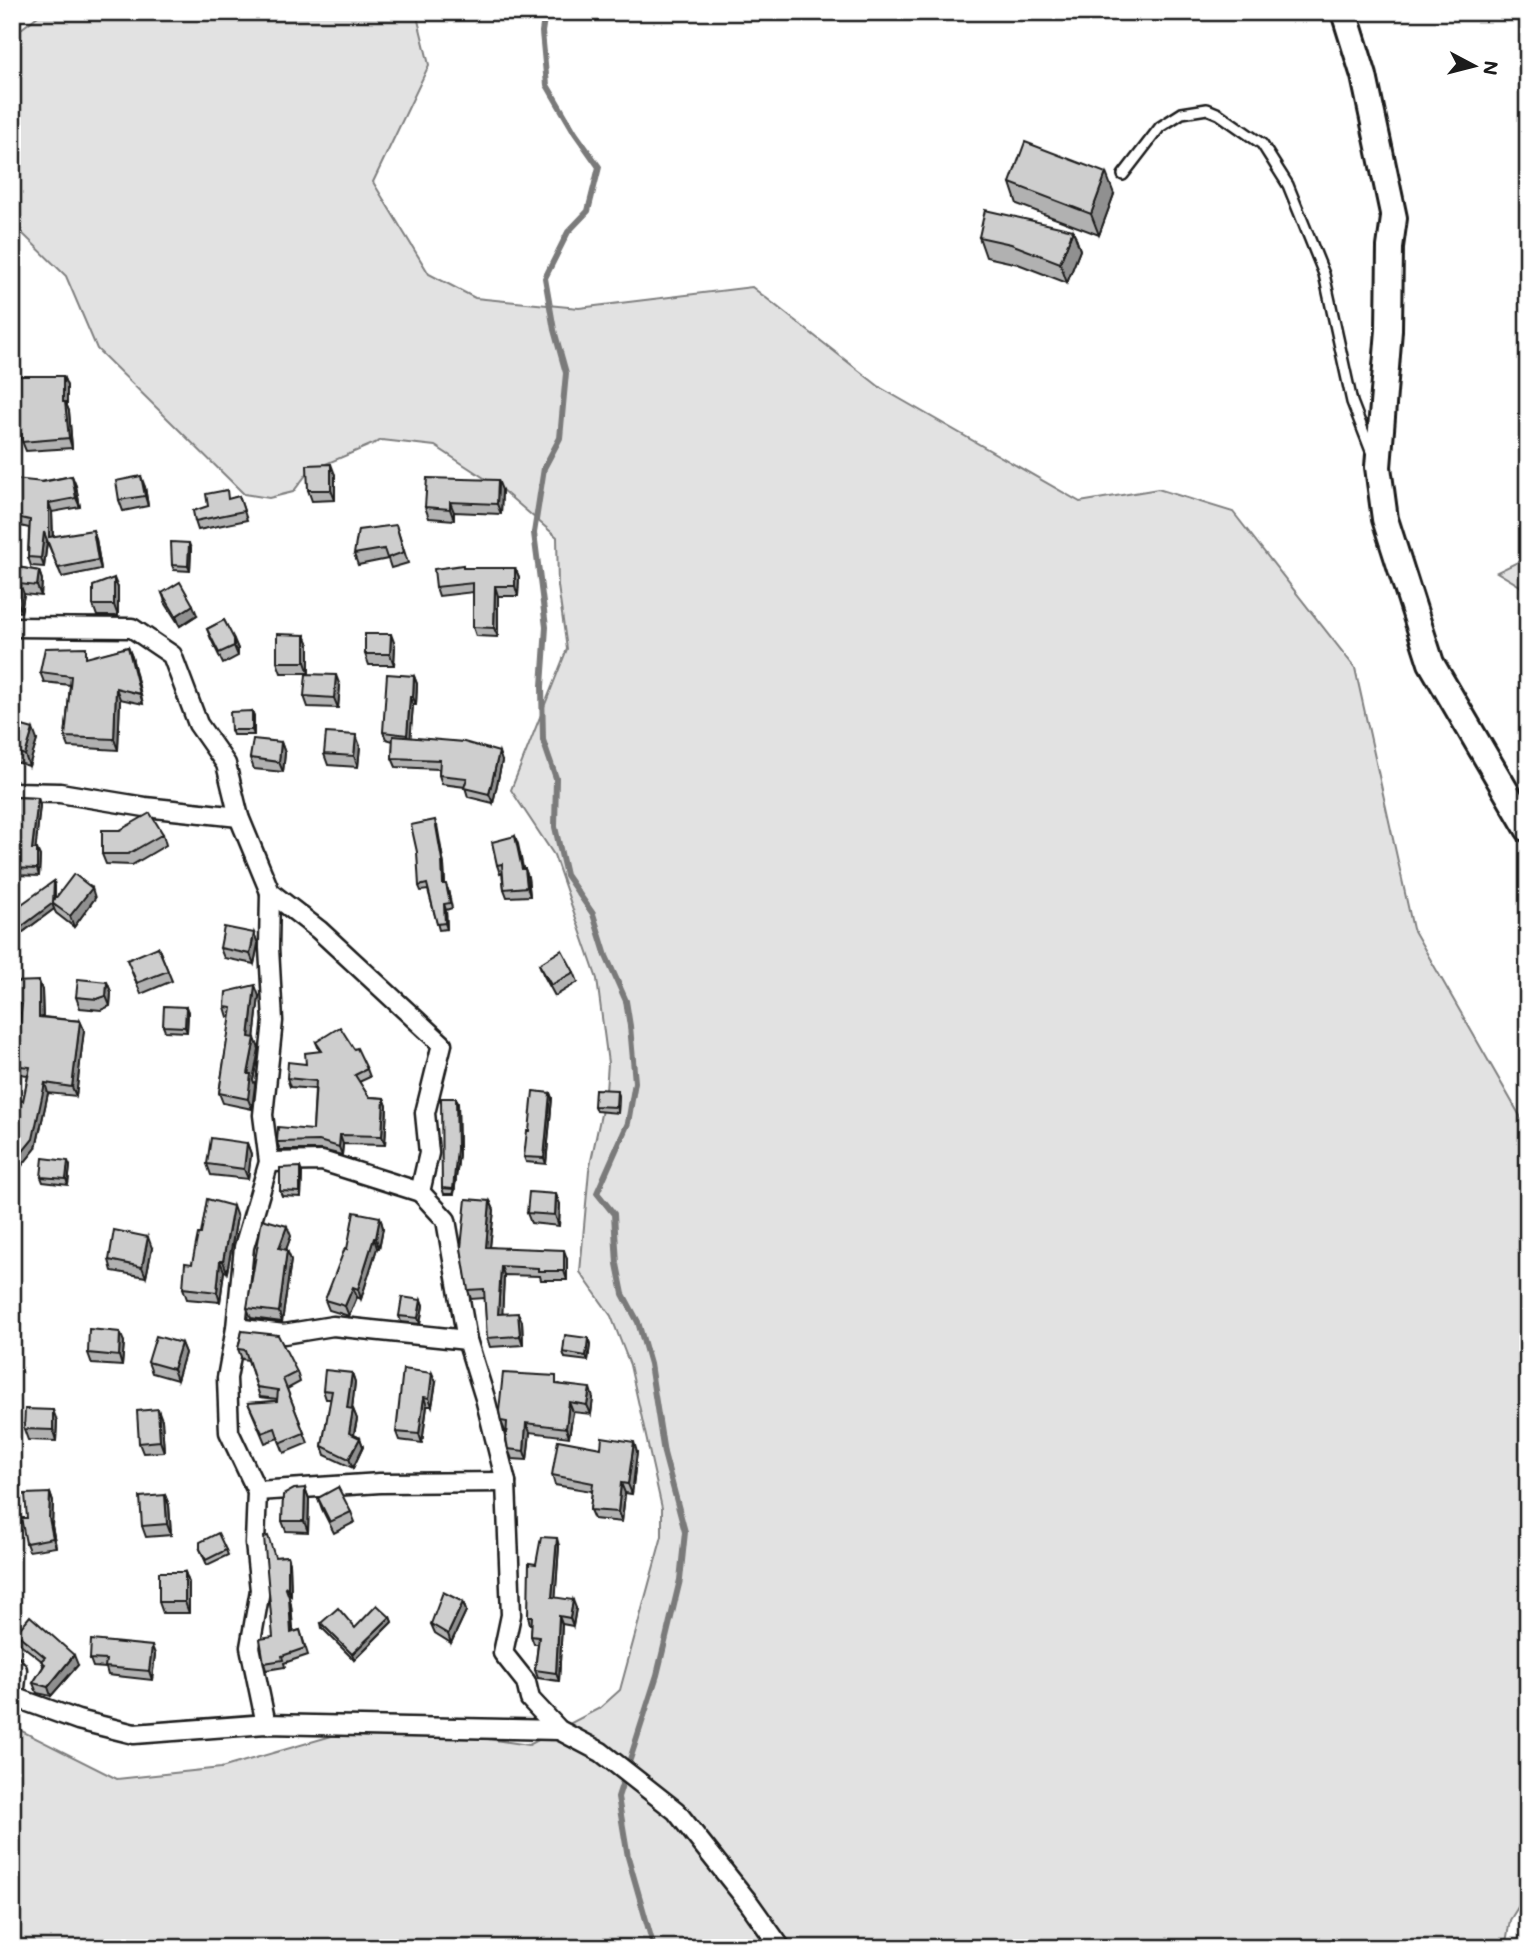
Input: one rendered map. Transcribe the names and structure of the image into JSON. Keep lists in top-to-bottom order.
{
  "north": "right"
}
